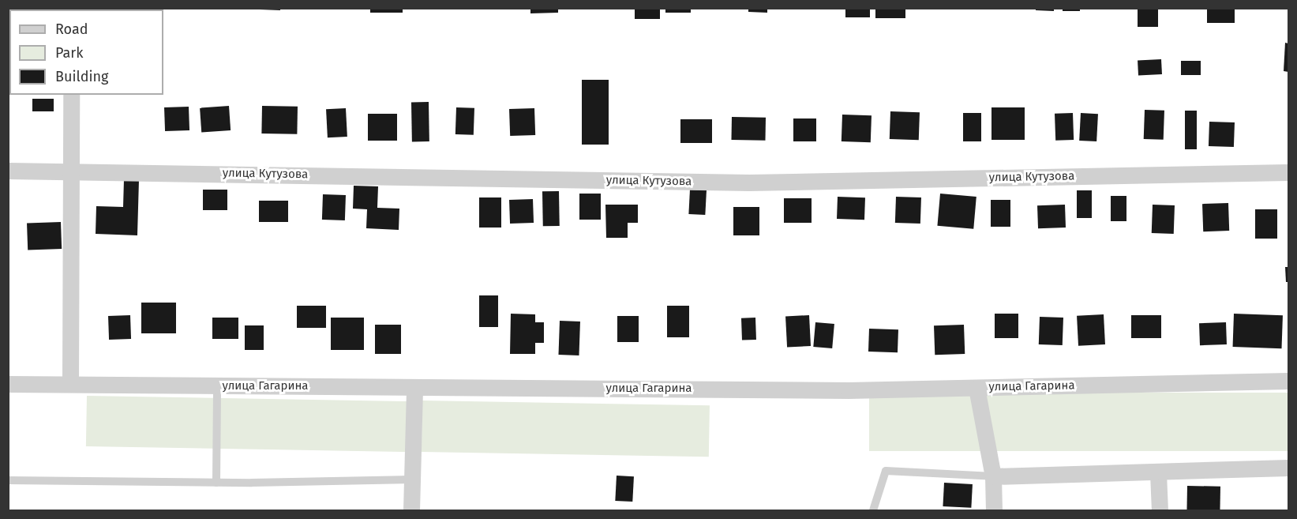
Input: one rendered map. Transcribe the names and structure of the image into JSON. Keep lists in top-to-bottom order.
{
  "streets": {
    "street": ["улица Кутузова", "улица Гагарина"]
  },
  "legend": ["Road", "Park", "Building"]
}
